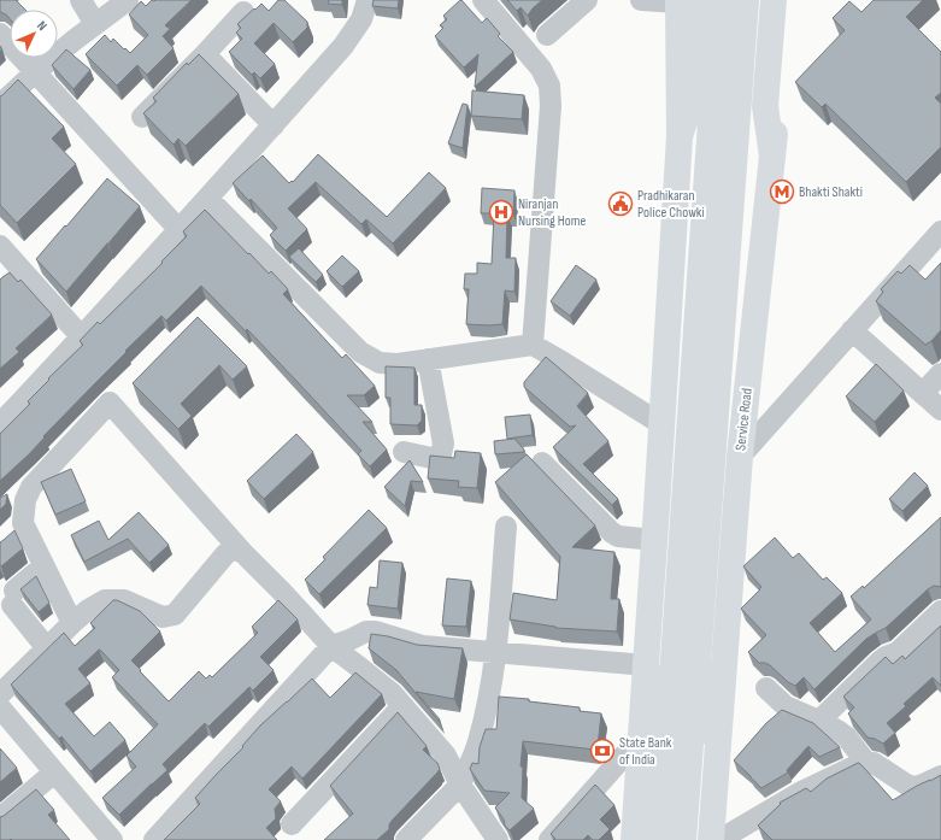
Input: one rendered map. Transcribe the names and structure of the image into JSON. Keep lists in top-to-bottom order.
{
  "streets": {
    "main road": ["Service Road"]
  },
  "places": {
    "metro station": ["Bhakti Shakti"],
    "public building": ["Pradhikaran Police Chowki"],
    "hospital": ["Niranjan Nursing Home"],
    "bank": ["State Bank of India"]
  },
  "north": "top right"
}
